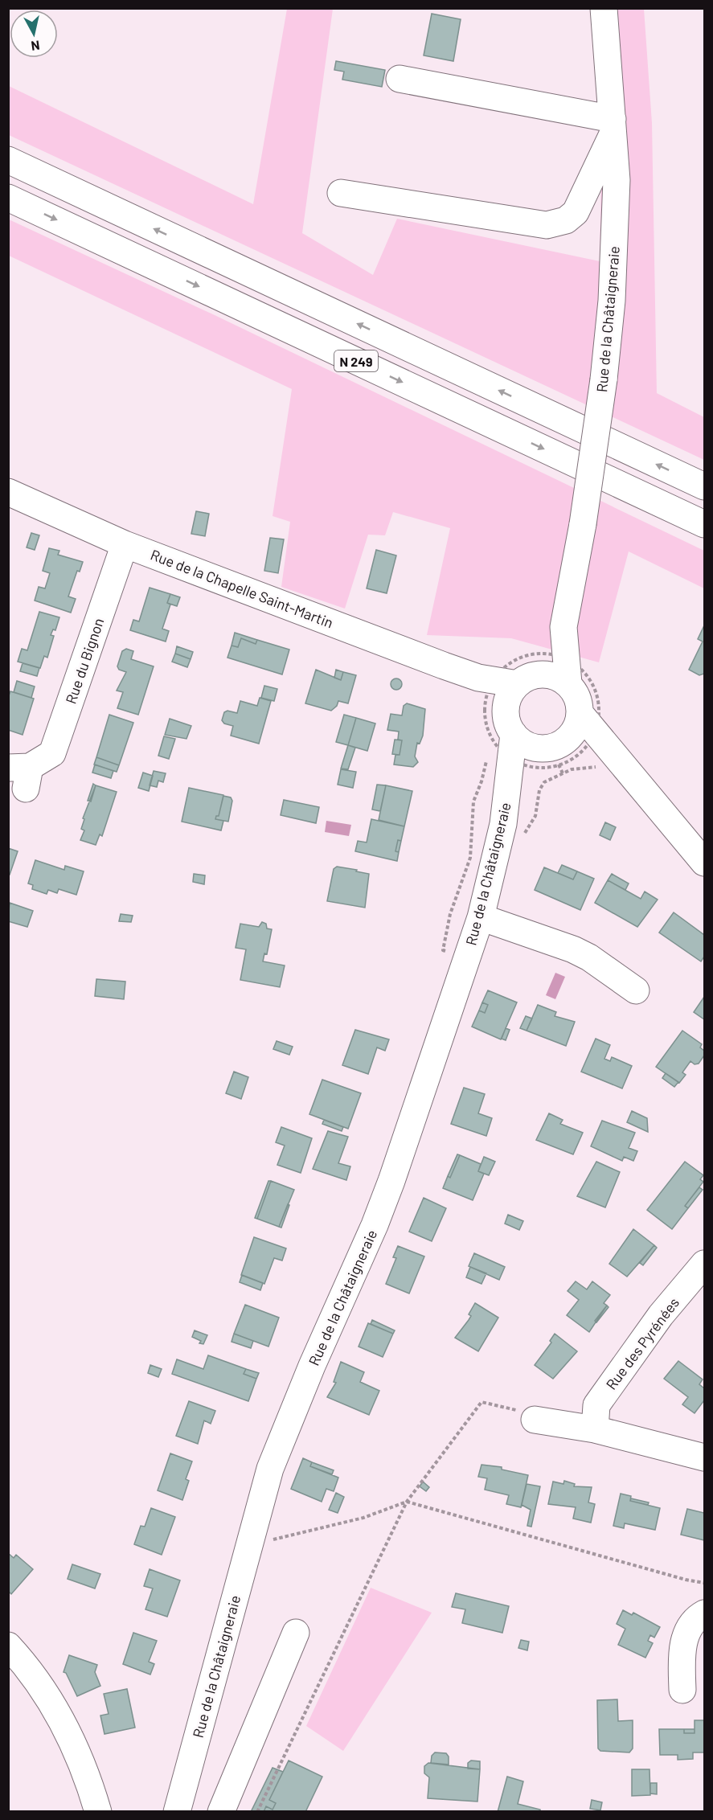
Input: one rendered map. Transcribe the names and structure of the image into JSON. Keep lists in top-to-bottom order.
{
  "streets": {
    "main road": [
      "Rue de la Châtaigneraie",
      "N 249",
      "Rue de la Chapelle Saint-Martin",
      "Rue du Bignon",
      "Rue des Pyrénées"
    ]
  },
  "crossings": [
    ["Rue de la Châtaigneraie", "Rue de la Chapelle Saint-Martin"],
    ["Rue de la Chapelle Saint-Martin", "Rue du Bignon"]
  ],
  "north": "bottom"
}
